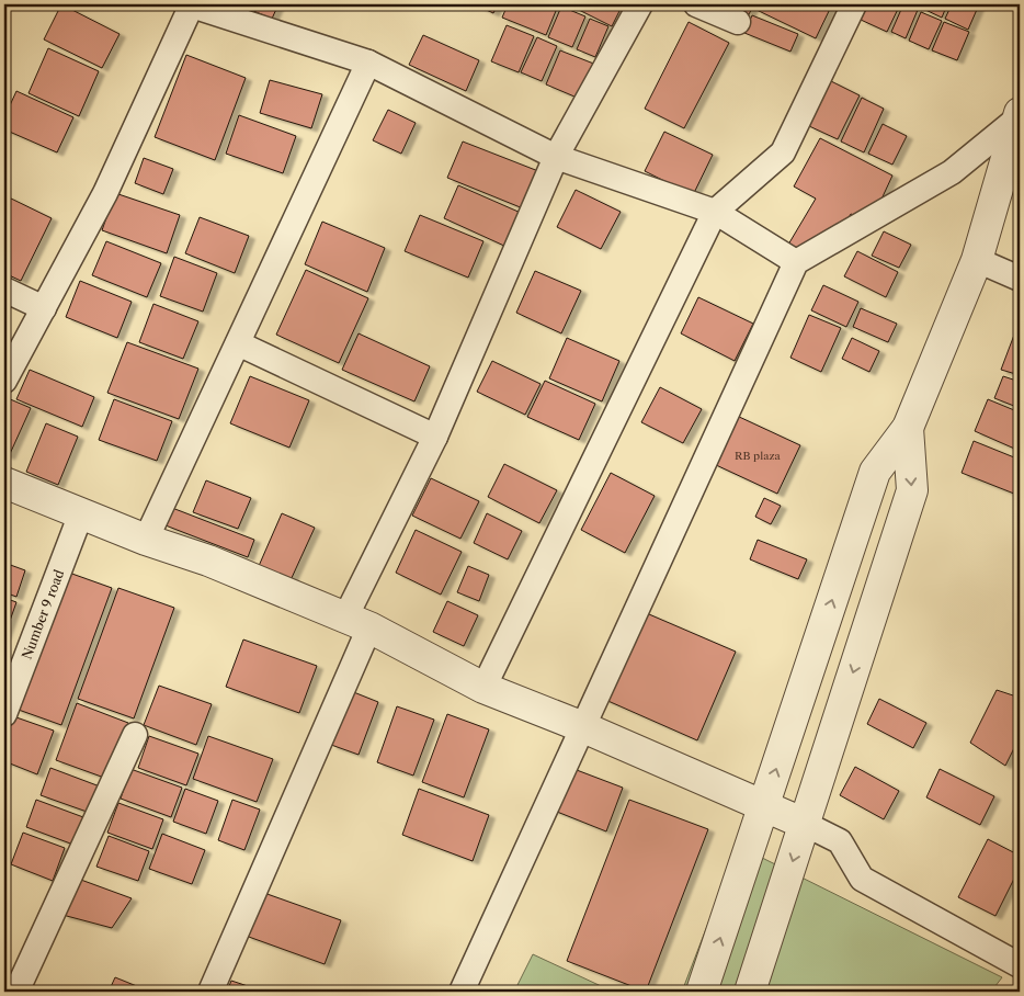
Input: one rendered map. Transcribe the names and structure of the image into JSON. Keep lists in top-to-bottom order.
{
  "streets": {
    "street": ["Number 9 road"]
  },
  "house_numbers": ["RB plaza"]
}
